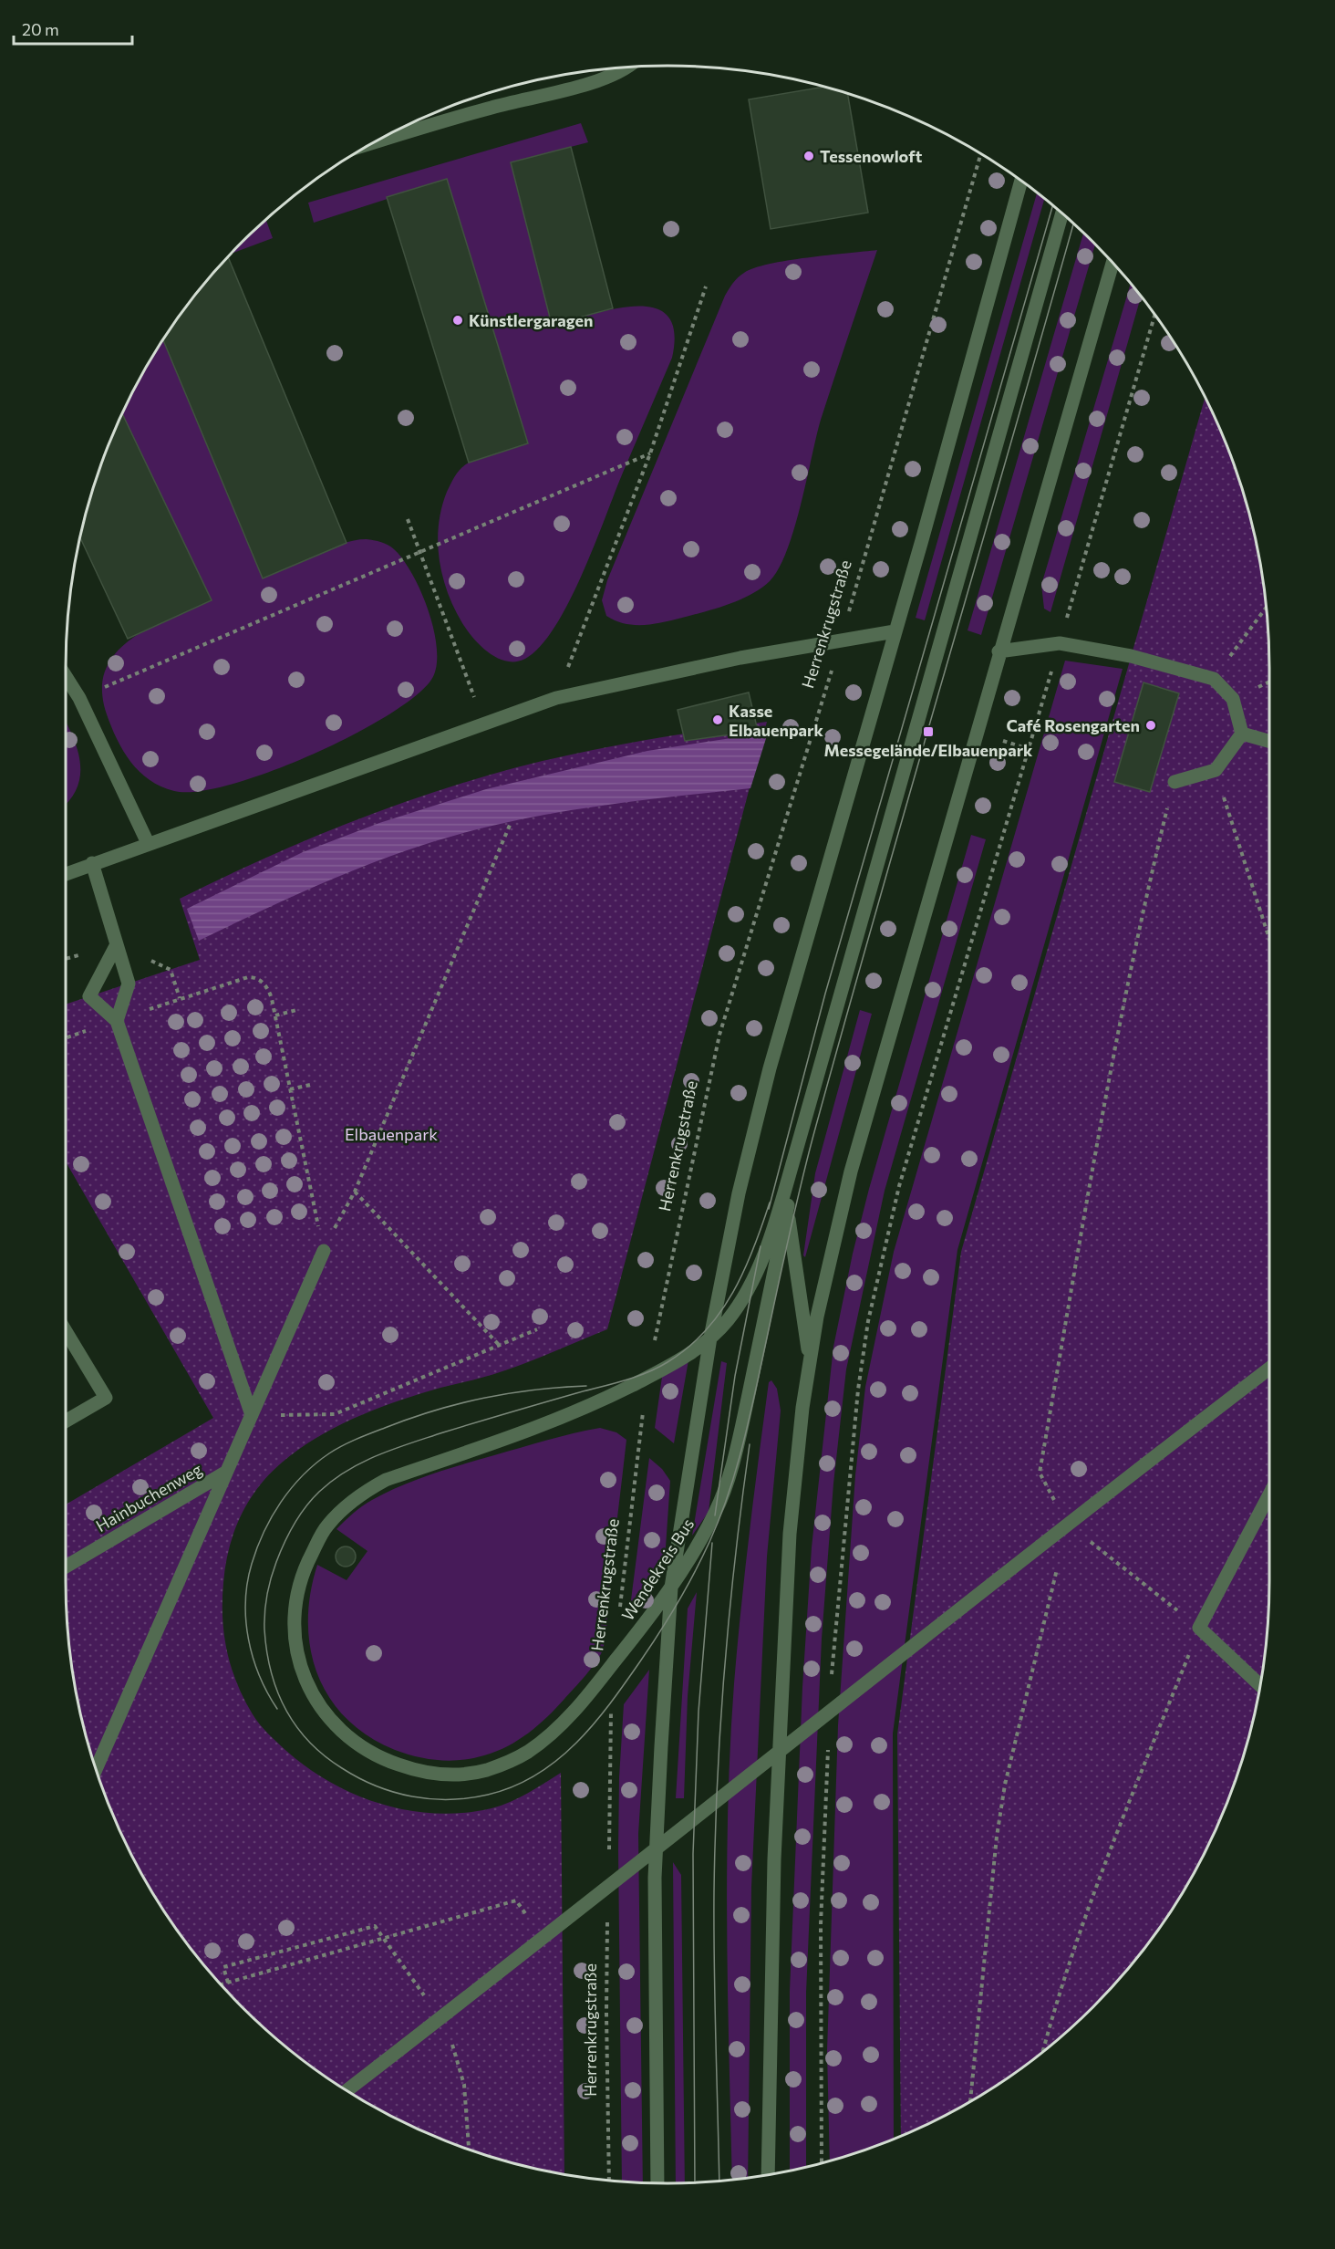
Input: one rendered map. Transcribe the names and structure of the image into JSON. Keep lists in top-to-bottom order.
{
  "streets": {
    "street": ["Hainbuchenweg", "Wendekreis Bus"],
    "path": ["Herrenkrugstraße"]
  },
  "crossings": [
    ["Herrenkrugstraße", "Wendekreis Bus"]
  ],
  "parks": ["Elbauenpark"],
  "places": {
    "other": [
      "Tessenowloft",
      "Künstlergaragen",
      "Kasse Elbauenpark",
      "Café Rosengarten"
    ],
    "transit": ["Messegelände/Elbauenpark"]
  },
  "scale_bar": "20 m"
}
